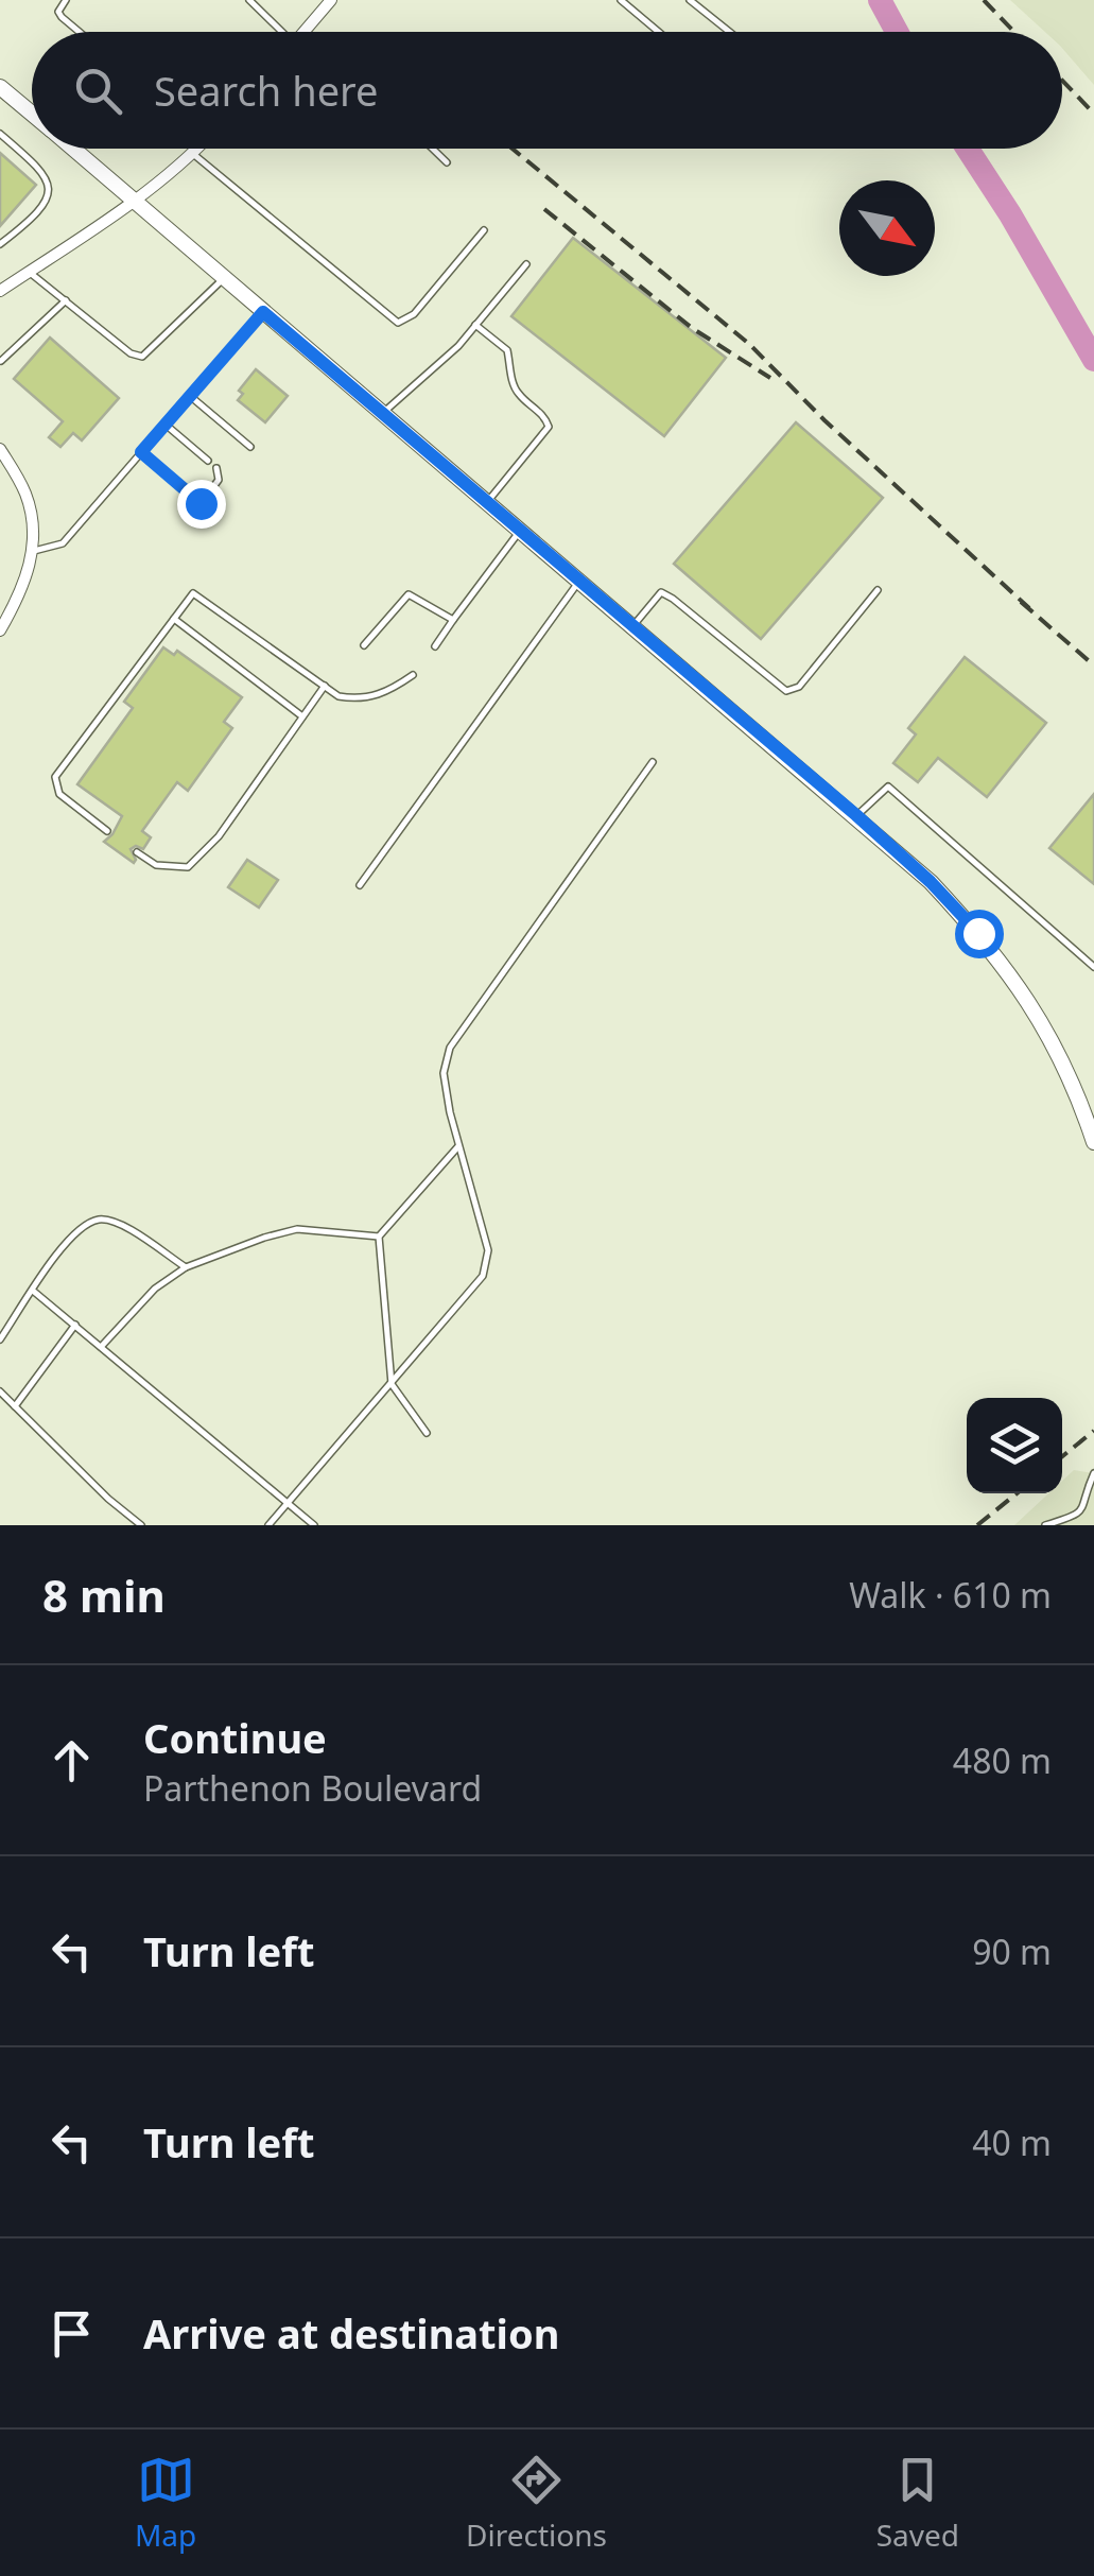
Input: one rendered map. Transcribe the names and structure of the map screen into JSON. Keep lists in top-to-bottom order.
{
  "north": "bottom right",
  "page": {
    "search": "Search here",
    "heading": ["8 min", "Walk · 610 m"],
    "list": [
      ["Continue", "Parthenon Boulevard", "480 m"],
      ["Turn left", "90 m"],
      ["Turn left", "40 m"],
      "Arrive at destination"
    ],
    "nav": ["Map", "Directions", "Saved"]
  }
}
